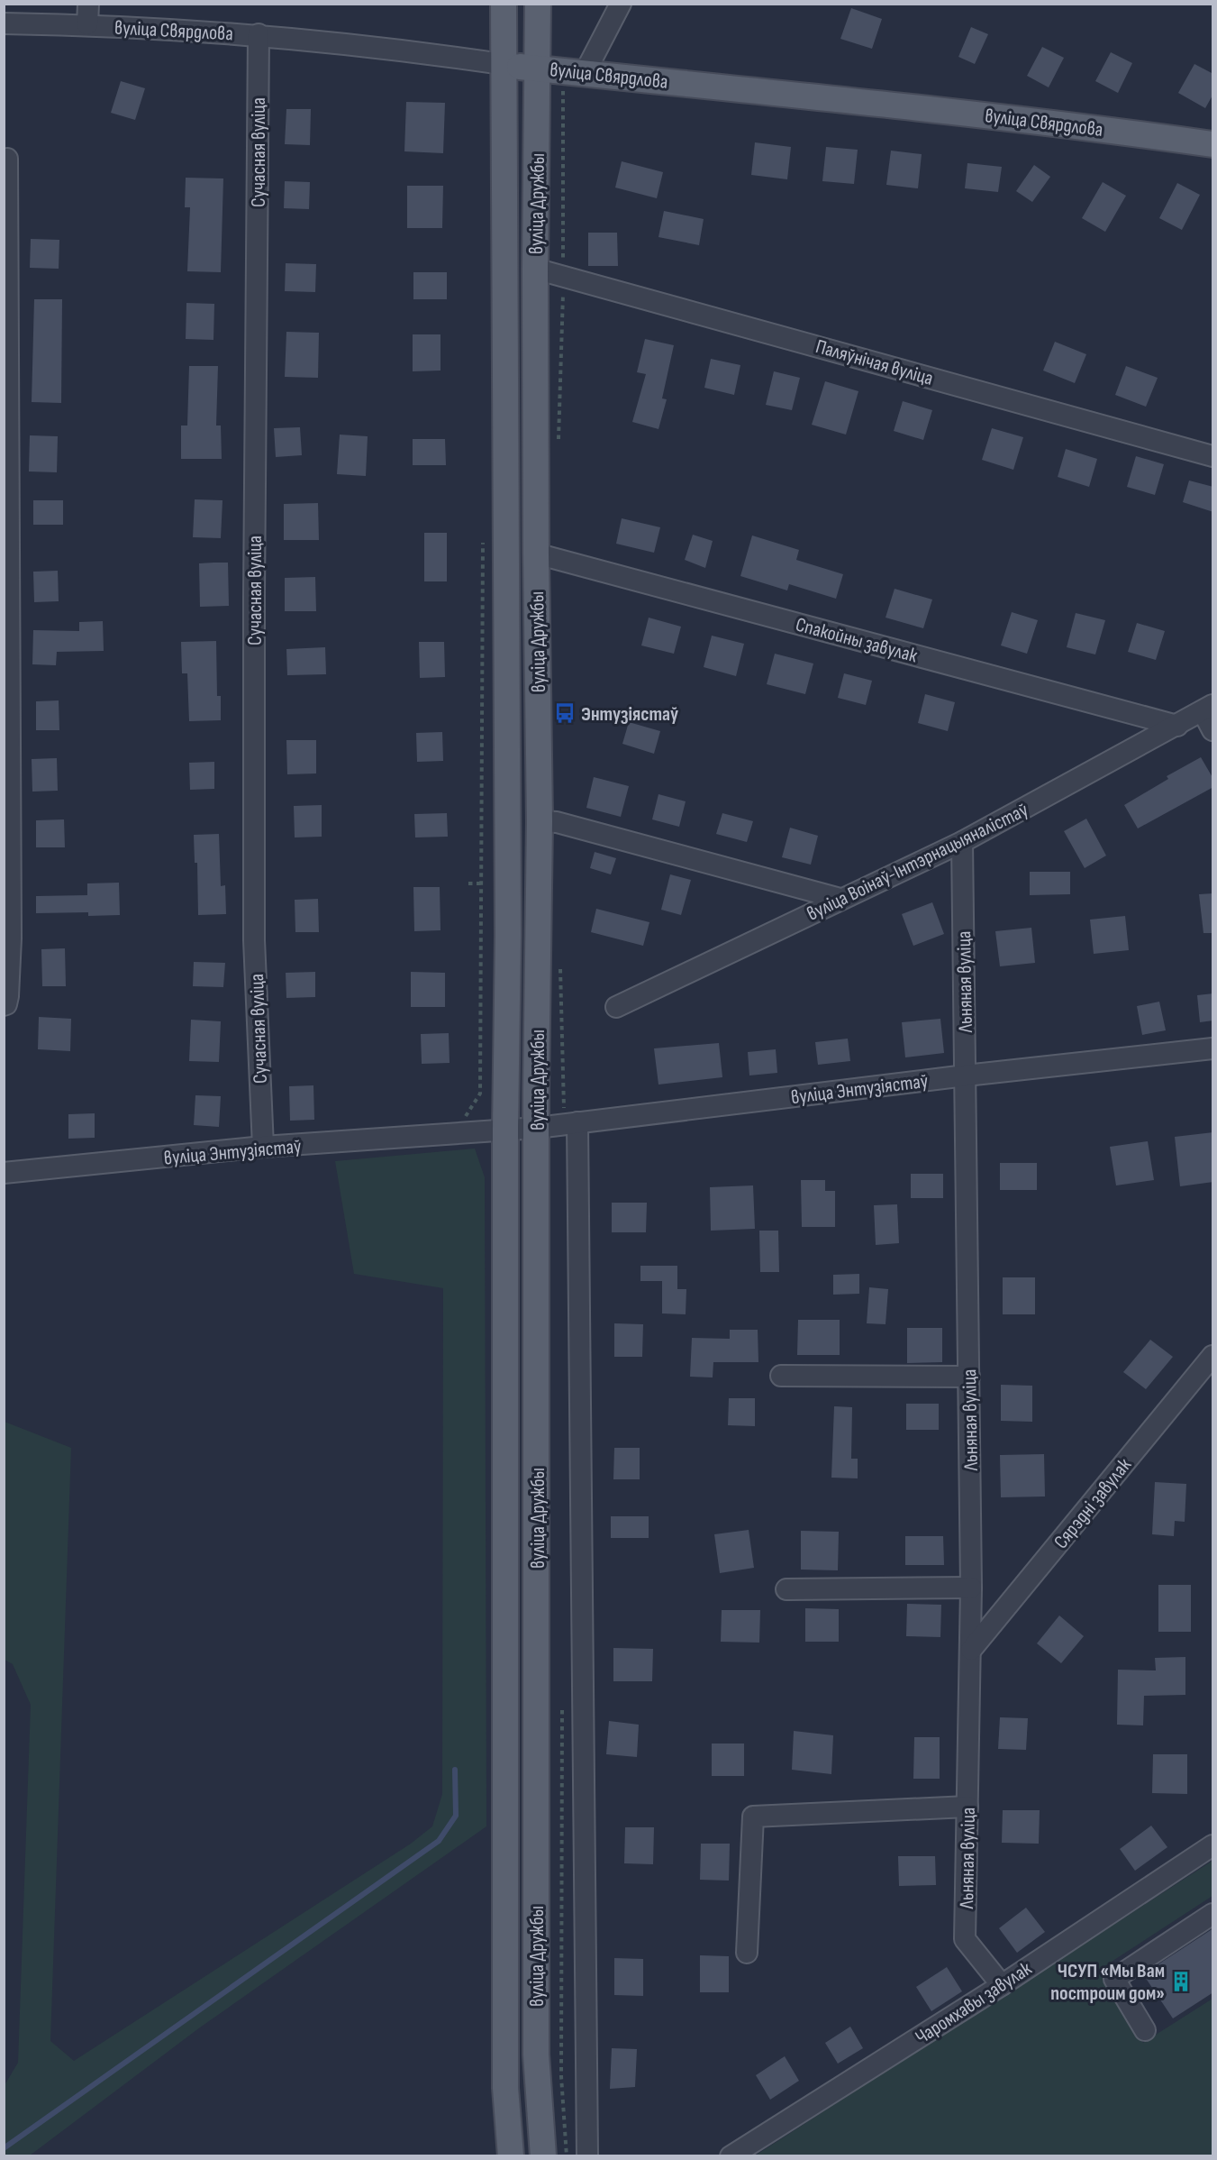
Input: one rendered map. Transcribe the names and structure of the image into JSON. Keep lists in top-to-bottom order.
{
  "streets": {
    "main road": ["вуліца Свярдлова", "вуліца Дружбы"],
    "street": [
      "Сучасная вуліца",
      "Паляўнічая вуліца",
      "Спакойны завулак",
      "вуліца Воінаў-Інтэрнацыяналістаў",
      "Льняная вуліца",
      "вуліца Энтузіястаў",
      "Сярэдні завулак",
      "Чаромхавы завулак"
    ]
  },
  "crossings": [
    ["вуліца Свярдлова", "Сучасная вуліца"],
    ["вуліца Свярдлова", "вуліца Дружбы"],
    ["Сучасная вуліца", "вуліца Энтузіястаў"],
    ["вуліца Дружбы", "Паляўнічая вуліца"],
    ["вуліца Дружбы", "Спакойны завулак"],
    ["вуліца Дружбы", "вуліца Энтузіястаў"],
    ["Спакойны завулак", "вуліца Воінаў-Інтэрнацыяналістаў"],
    ["вуліца Воінаў-Інтэрнацыяналістаў", "Льняная вуліца"],
    ["Льняная вуліца", "вуліца Энтузіястаў"],
    ["Льняная вуліца", "Сярэдні завулак"],
    ["Льняная вуліца", "Чаромхавы завулак"]
  ],
  "places": {
    "bus stop": ["Энтузіястаў"],
    "building": ["ЧСУП «Мы Вам построим дом»"]
  }
}
